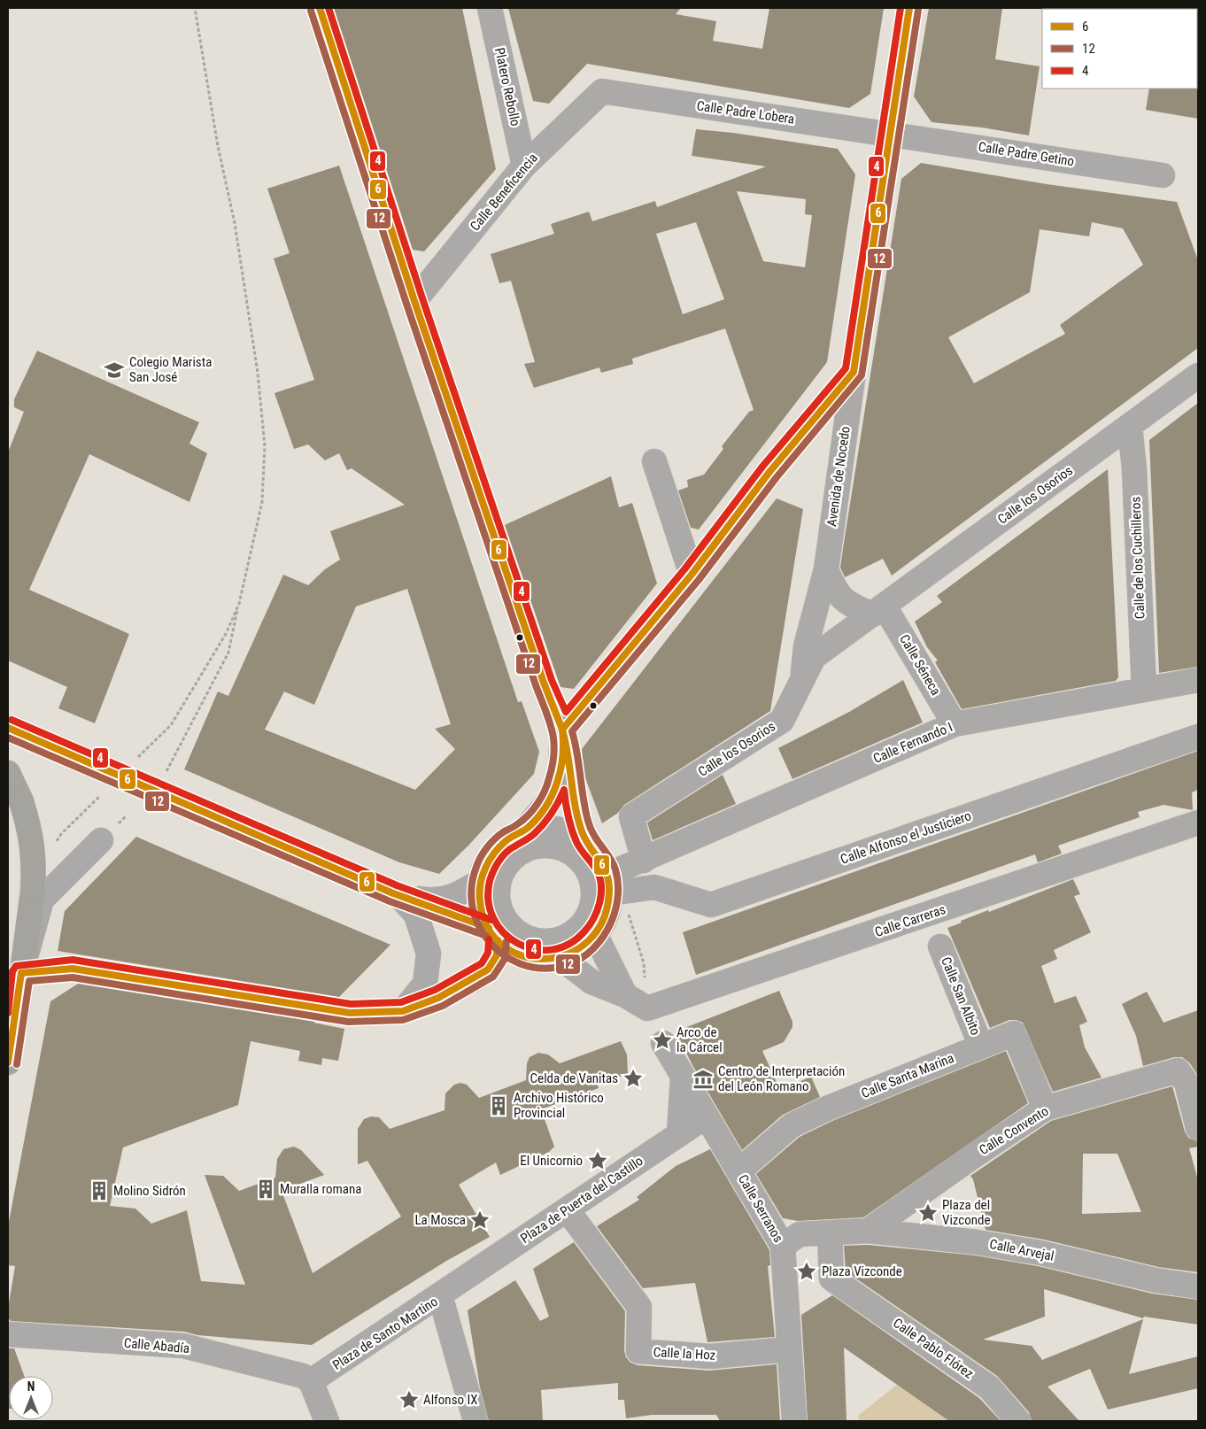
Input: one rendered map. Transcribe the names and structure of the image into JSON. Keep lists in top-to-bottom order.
{
  "streets": {
    "street": [
      "Platero Rebollo",
      "Calle Padre Lobera",
      "Calle Padre Getino",
      "Calle Beneficencia",
      "Avenida de Nocedo",
      "Calle los Osorios",
      "Calle de los Cuchilleros",
      "Calle Séneca",
      "Calle Fernando I",
      "Calle Alfonso el Justiciero",
      "Calle Carreras",
      "Calle San Albito",
      "Calle Santa Marina",
      "Calle Convento",
      "Plaza de Puerta del Castillo",
      "Calle Serranos",
      "Calle Arvejal",
      "Plaza de Santo Martino",
      "Calle Abadía",
      "Calle Pablo Flórez",
      "Calle la Hoz"
    ]
  },
  "crossings": [
    ["Platero Rebollo", "Calle Beneficencia"],
    ["Calle Padre Lobera", "Calle Padre Getino"],
    ["Calle Padre Lobera", "Calle Beneficencia"],
    ["Calle Padre Lobera", "Avenida de Nocedo"],
    ["Calle Padre Getino", "Avenida de Nocedo"],
    ["Avenida de Nocedo", "Calle los Osorios"],
    ["Calle los Osorios", "Calle de los Cuchilleros"],
    ["Calle los Osorios", "Calle Séneca"],
    ["Calle los Osorios", "Calle Fernando I"],
    ["Calle de los Cuchilleros", "Calle Fernando I"],
    ["Calle Séneca", "Calle Fernando I"],
    ["Calle Fernando I", "Calle Alfonso el Justiciero"],
    ["Calle Carreras", "Calle Serranos"],
    ["Calle San Albito", "Calle Santa Marina"],
    ["Calle Santa Marina", "Calle Convento"],
    ["Calle Santa Marina", "Calle Serranos"],
    ["Calle Convento", "Calle Arvejal"],
    ["Plaza de Puerta del Castillo", "Calle Serranos"],
    ["Plaza de Puerta del Castillo", "Plaza de Santo Martino"],
    ["Plaza de Puerta del Castillo", "Calle la Hoz"],
    ["Calle Serranos", "Calle Arvejal"],
    ["Calle Serranos", "Calle la Hoz"],
    ["Calle Arvejal", "Calle Pablo Flórez"],
    ["Plaza de Santo Martino", "Calle Abadía"]
  ],
  "places": {
    "school or university": ["Colegio Marista San José"],
    "place": [
      "Arco de la Cárcel",
      "Celda de Vanitas",
      "El Unicornio",
      "Plaza del Vizconde",
      "La Mosca",
      "Plaza Vizconde",
      "Alfonso IX"
    ],
    "museum": ["Centro de Interpretación del León Romano"],
    "building": ["Archivo Histórico Provincial", "Muralla romana", "Molino Sidrón"]
  },
  "lines": ["transit line 6", "transit line 4", "transit line 12"],
  "legend": ["6", "12", "4"],
  "north": "top"
}
